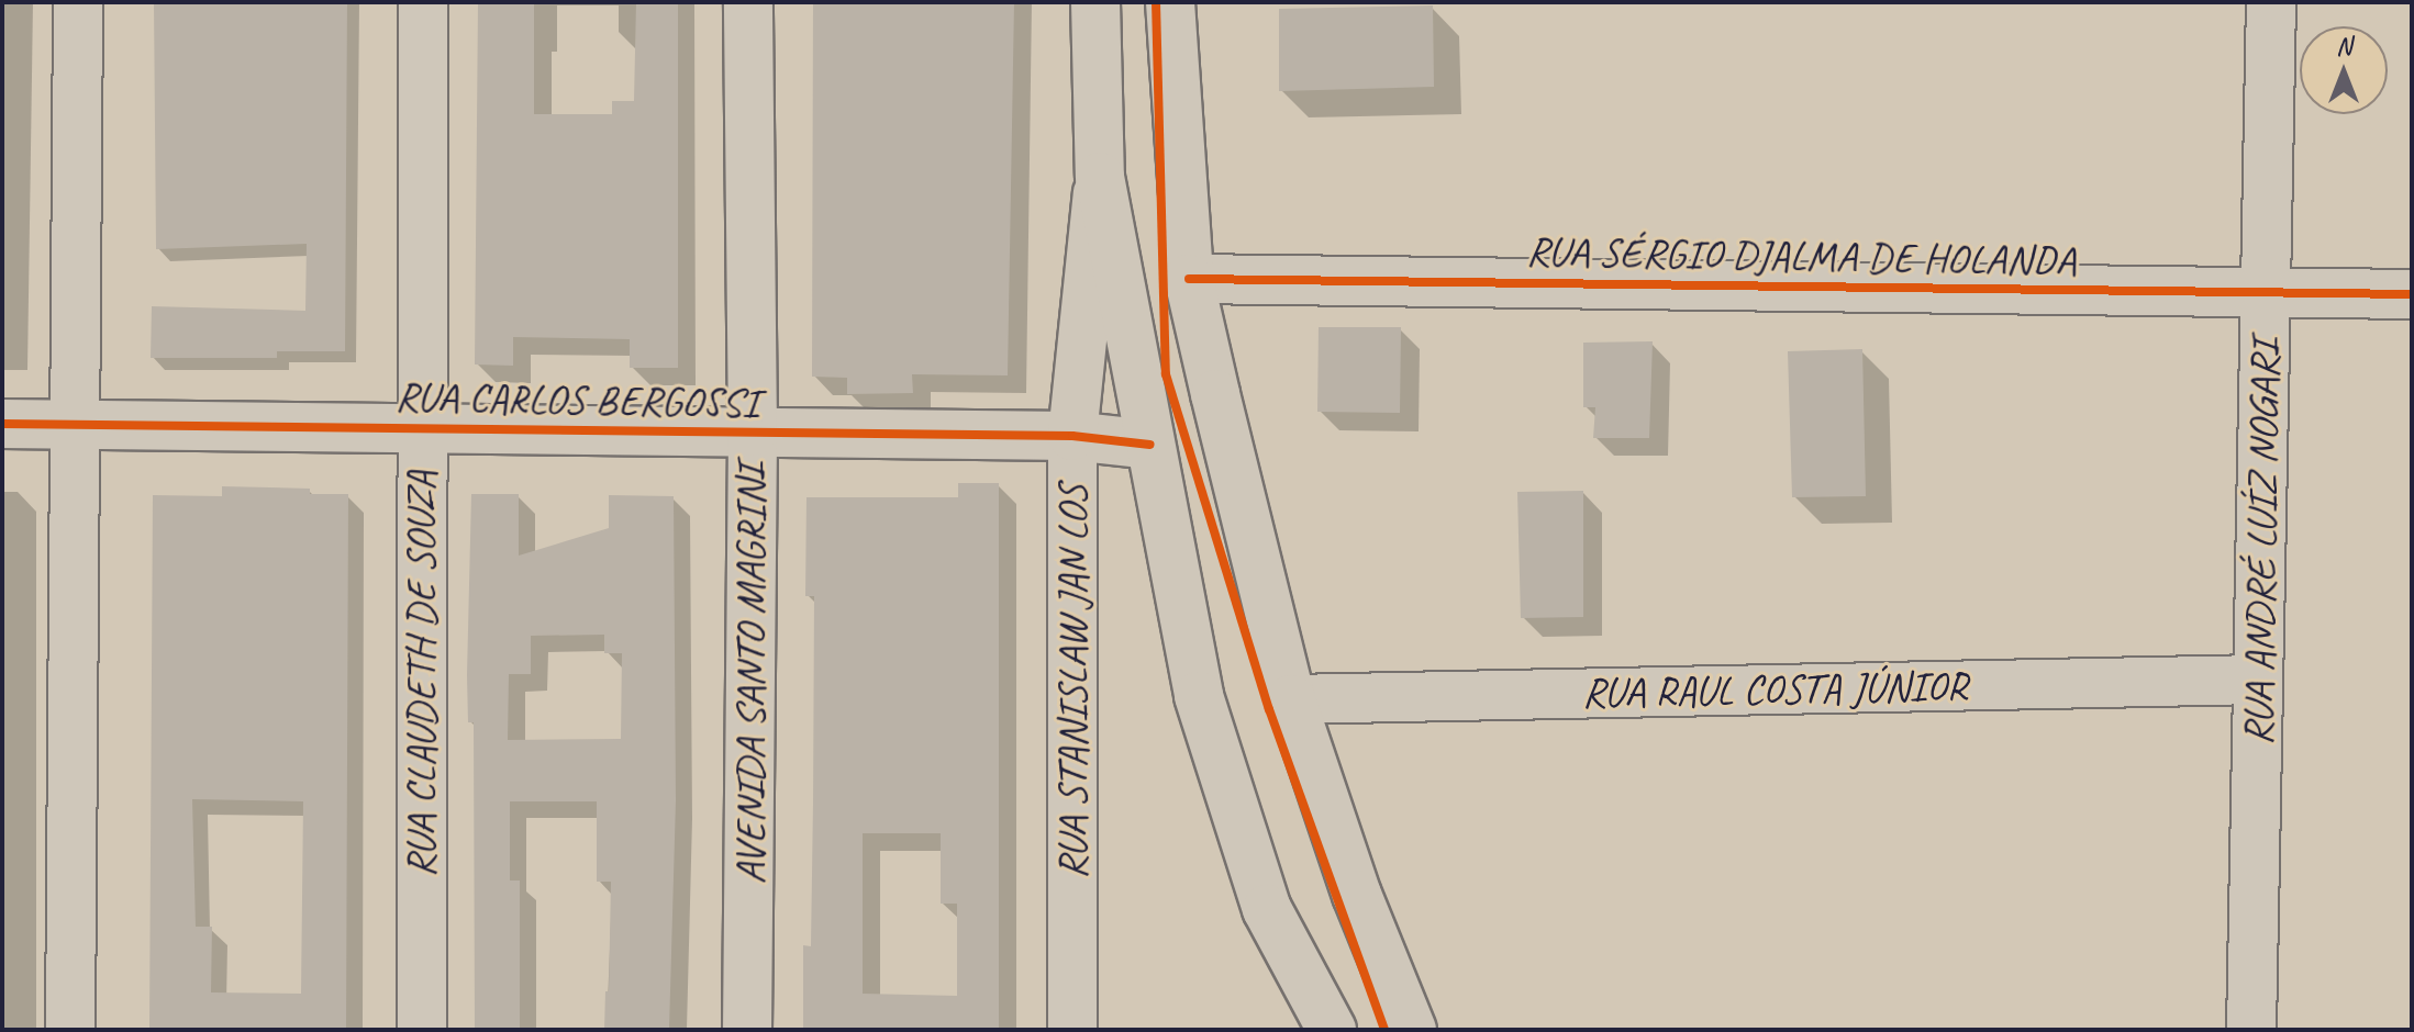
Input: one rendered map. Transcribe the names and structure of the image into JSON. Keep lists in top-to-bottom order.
{
  "streets": {
    "street": [
      "RUA SÉRGIO DJALMA DE HOLANDA",
      "RUA CARLOS BERGOSSI",
      "RUA ANDRÉ LUÍZ NOGARI",
      "RUA CLAUDETH DE SOUZA",
      "AVENIDA SANTO MAGRINI",
      "RUA STANISLAW JAN LOS",
      "RUA RAUL COSTA JÚNIOR"
    ]
  },
  "crossings": [
    ["RUA SÉRGIO DJALMA DE HOLANDA", "RUA ANDRÉ LUÍZ NOGARI"],
    ["RUA CARLOS BERGOSSI", "RUA CLAUDETH DE SOUZA"],
    ["RUA CARLOS BERGOSSI", "AVENIDA SANTO MAGRINI"],
    ["RUA CARLOS BERGOSSI", "RUA STANISLAW JAN LOS"],
    ["RUA ANDRÉ LUÍZ NOGARI", "RUA RAUL COSTA JÚNIOR"]
  ],
  "north": "top"
}
